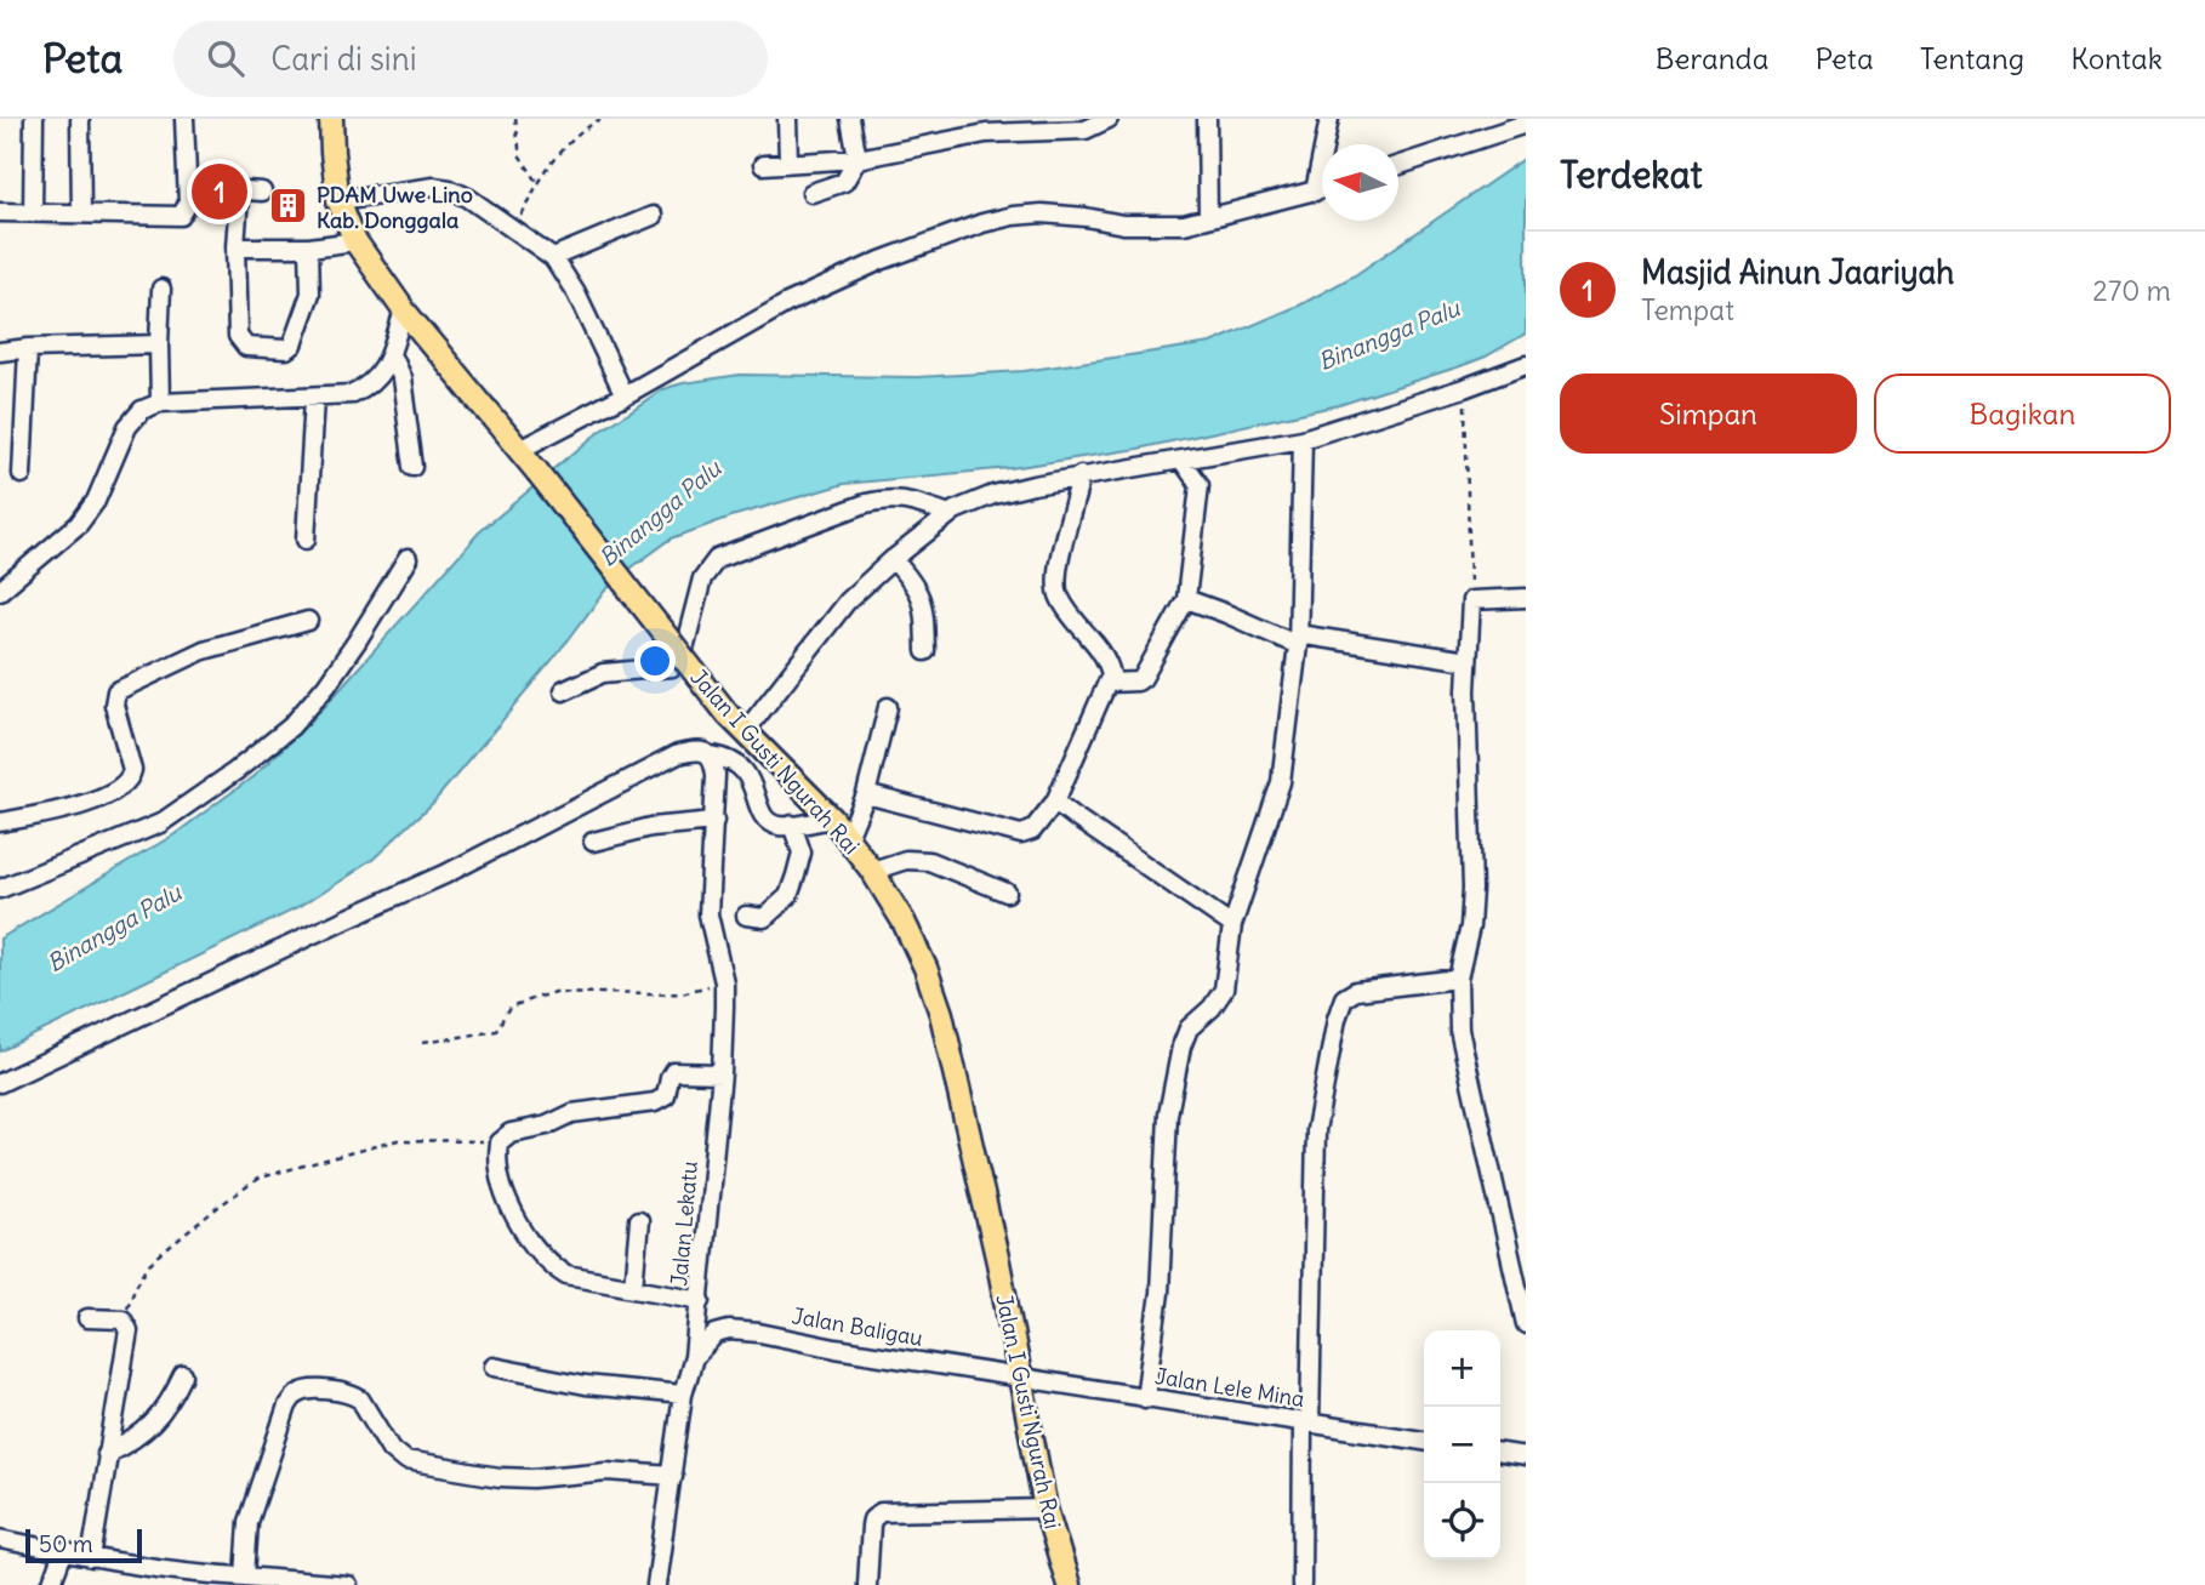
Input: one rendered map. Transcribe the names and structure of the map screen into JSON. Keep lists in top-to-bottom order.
{
  "streets": {
    "main road": ["Jalan I Gusti Ngurah Rai"],
    "street": ["Jalan Lekatu", "Jalan Baligau", "Jalan Lele Mina"]
  },
  "crossings": [
    ["Jalan I Gusti Ngurah Rai", "Jalan Baligau"],
    ["Jalan I Gusti Ngurah Rai", "Jalan Lele Mina"],
    ["Jalan Lekatu", "Jalan Baligau"],
    ["Jalan Baligau", "Jalan Lele Mina"]
  ],
  "water": ["Binangga Palu"],
  "places": {
    "building": ["PDAM Uwe Lino Kab. Donggala"]
  },
  "scale_bar": "50 m",
  "north": "left",
  "page": {
    "header": "Peta",
    "search": "Cari di sini",
    "nav": [
      "Beranda",
      "Peta",
      "Tentang",
      "Kontak"
    ],
    "heading": "Terdekat",
    "pins": "1",
    "list": [
      {
        "mark": "1",
        "name": "Masjid Ainun Jaariyah",
        "note": "Tempat",
        "value": "270 m"
      }
    ],
    "buttons": ["Simpan", "Bagikan"],
    "map_buttons": ["+", "−"],
    "scale": "50 m"
  }
}
